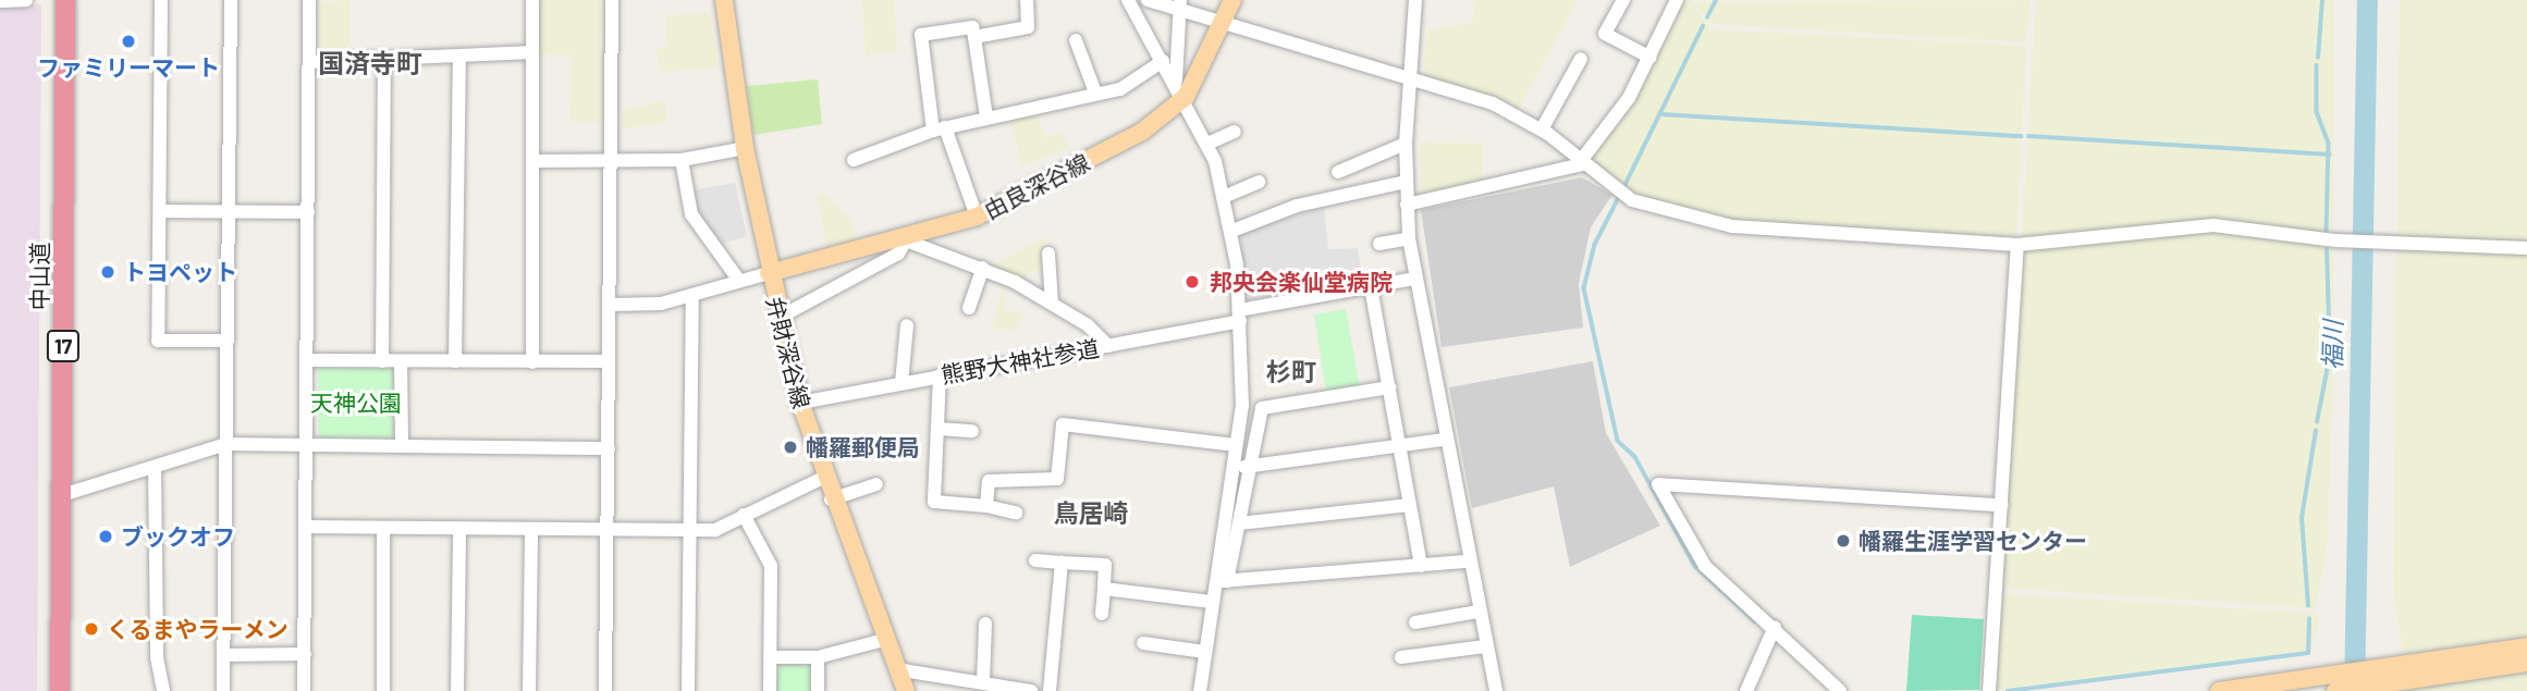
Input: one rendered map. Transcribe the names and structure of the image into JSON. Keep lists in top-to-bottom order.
{
  "streets": {
    "highway": ["中山道", "17"],
    "main road": ["由良深谷線", "弁財深谷線"],
    "street": ["熊野大神社参道"]
  },
  "crossings": [
    ["由良深谷線", "弁財深谷線"],
    ["弁財深谷線", "熊野大神社参道"]
  ],
  "districts": ["国済寺町", "杉町", "鳥居崎"],
  "water": ["福川"],
  "parks": ["天神公園"],
  "places": [
    "ファミリーマート",
    "トヨペット",
    "邦央会楽仙堂病院",
    "幡羅郵便局",
    "ブックオフ",
    "幡羅生涯学習センター",
    "くるまやラーメン"
  ]
}
